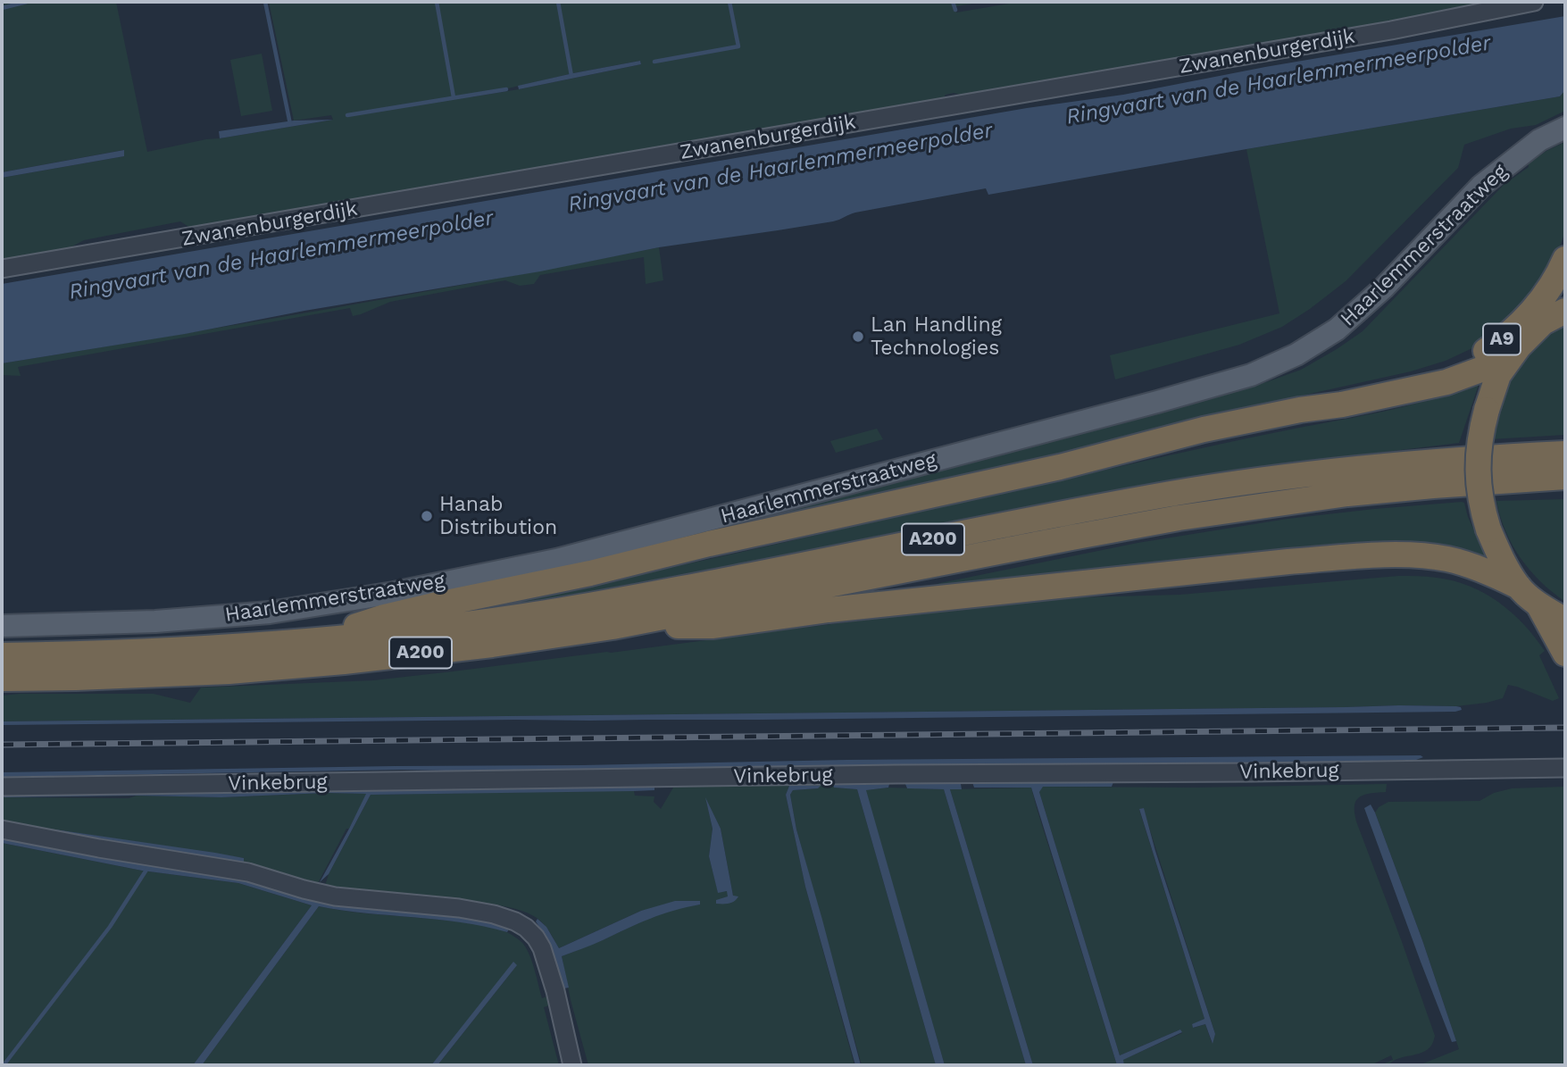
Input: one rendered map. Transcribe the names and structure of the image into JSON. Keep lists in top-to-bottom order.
{
  "streets": {
    "highway": ["A9", "A200"],
    "main road": ["Haarlemmerstraatweg"],
    "street": ["Zwanenburgerdijk", "Vinkebrug"]
  },
  "crossings": [
    ["A9", "A200"]
  ],
  "water": ["Ringvaart van de Haarlemmermeerpolder"],
  "places": ["Lan Handling Technologies", "Hanab Distribution"]
}
